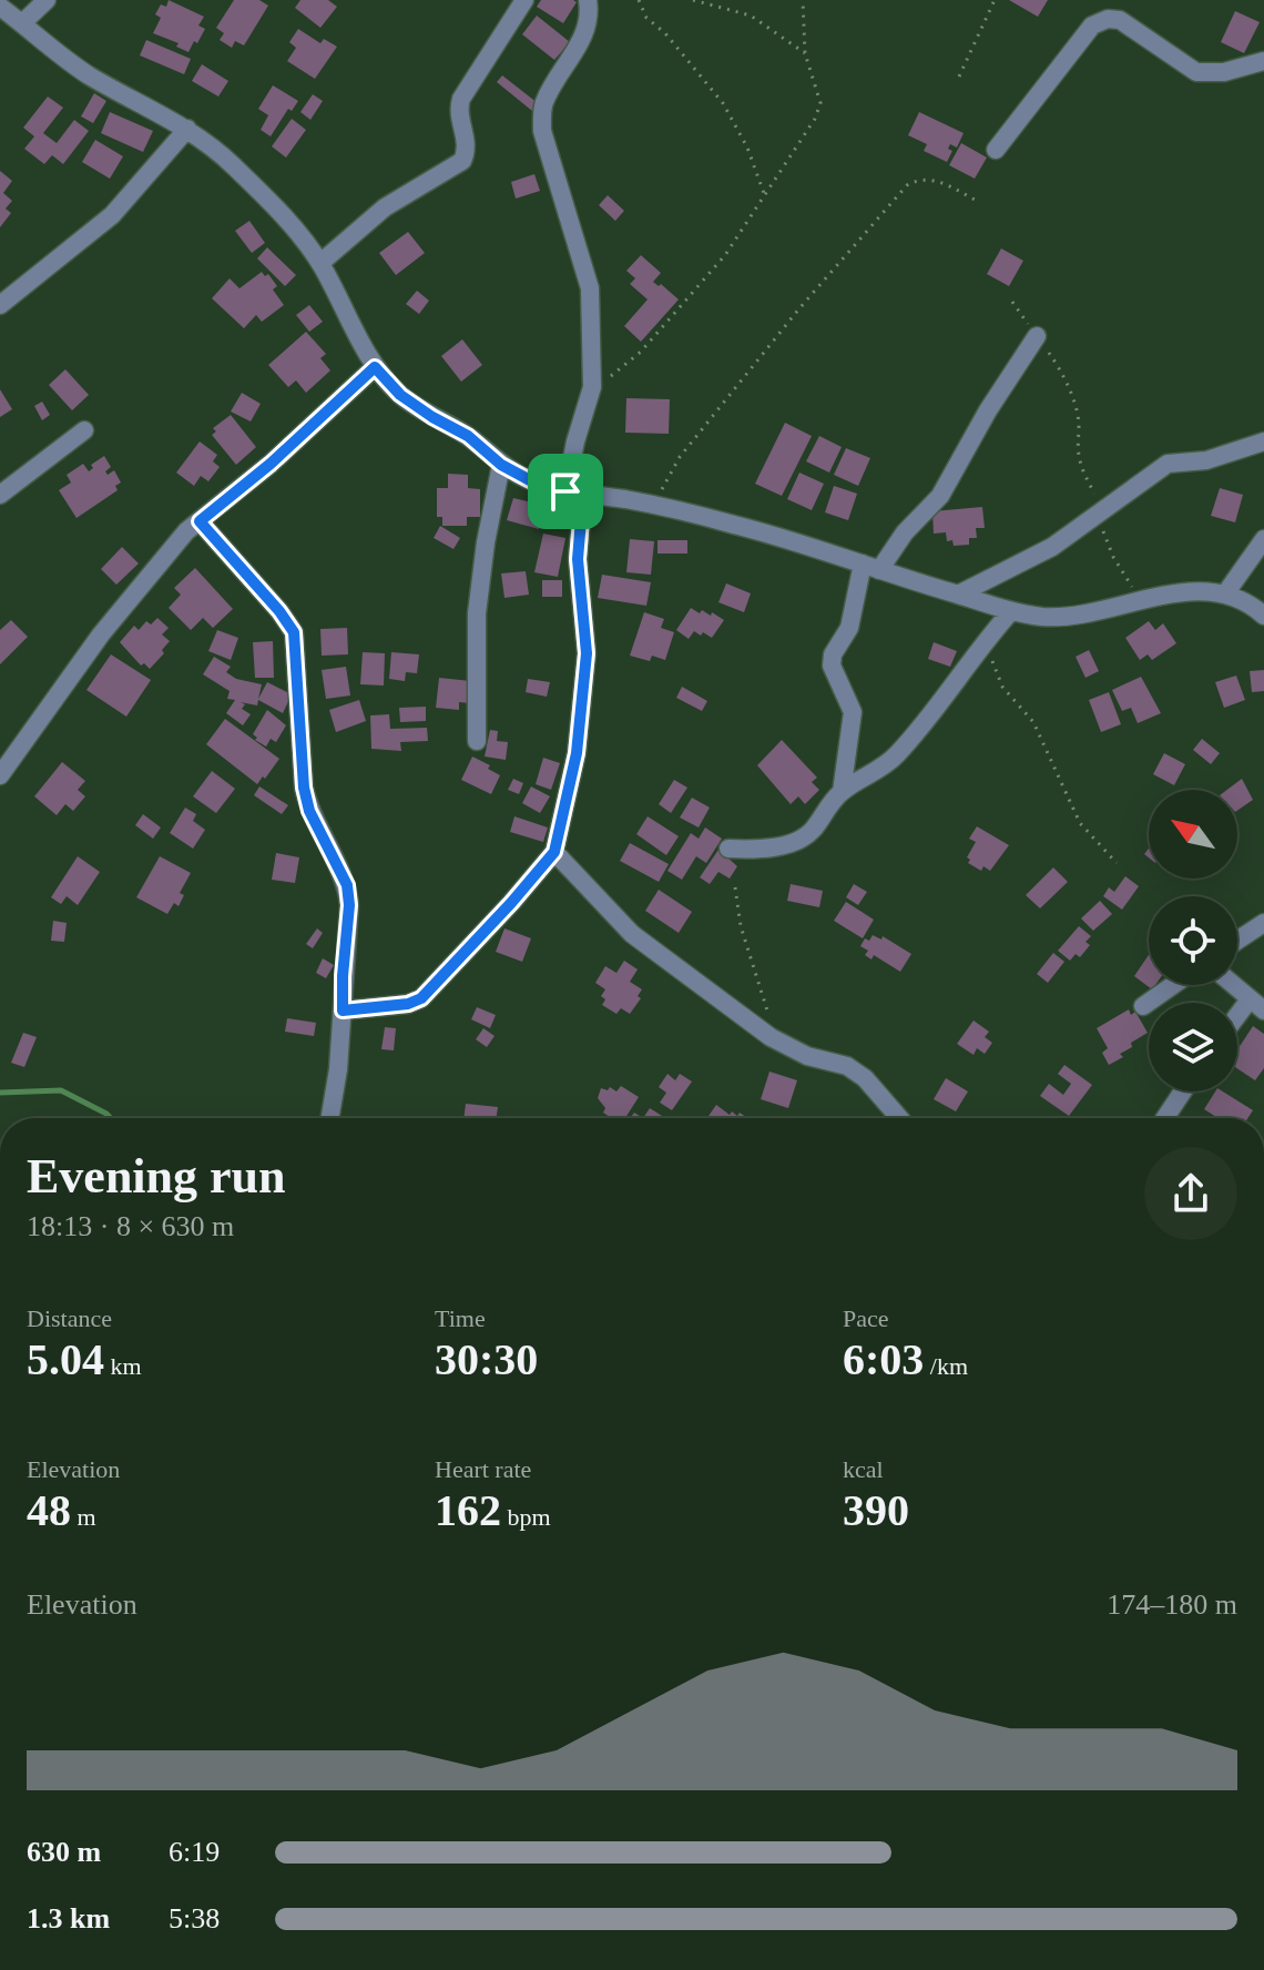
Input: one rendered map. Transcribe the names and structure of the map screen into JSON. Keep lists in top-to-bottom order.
{
  "north": "top left",
  "page": {
    "heading": ["Evening run", "18:13 · 8 × 630 m"],
    "stats": [
      ["Distance", "5.04 km"],
      ["Time", "30:30"],
      ["Pace", "6:03 /km"],
      ["Elevation", "48 m"],
      ["Heart rate", "162 bpm"],
      ["kcal", "390"]
    ],
    "chart": ["Elevation", "174–180 m"],
    "list": [
      {
        "name": "630 m",
        "note": "6:19"
      },
      {
        "name": "1.3 km",
        "note": "5:38"
      }
    ]
  }
}
